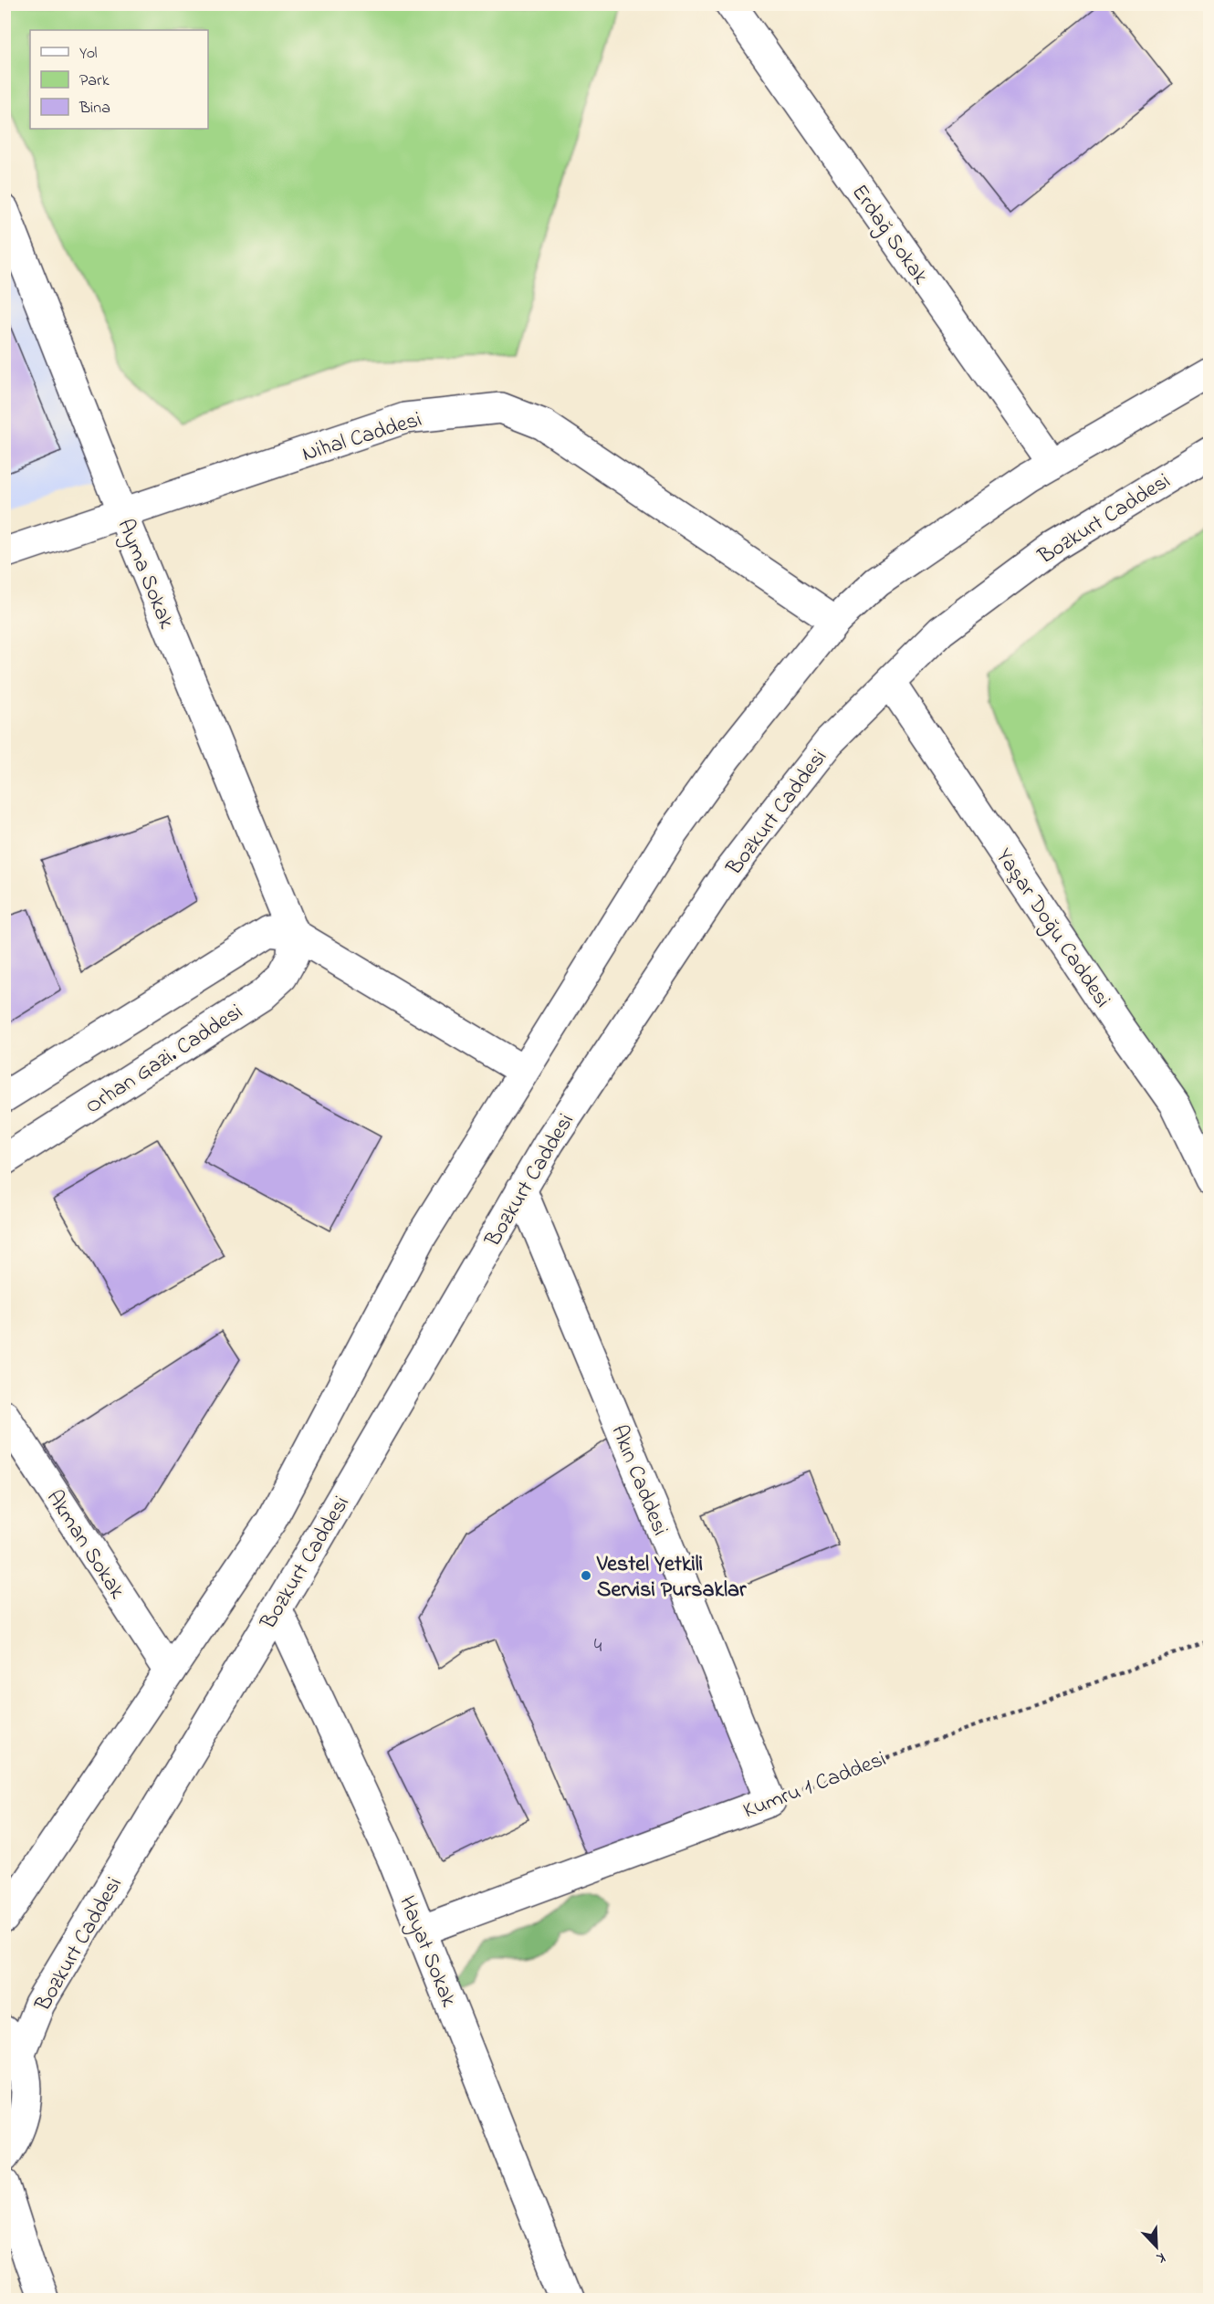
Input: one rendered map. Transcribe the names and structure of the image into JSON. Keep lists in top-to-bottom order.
{
  "streets": {
    "street": [
      "Erdağ Sokak",
      "Nihal Caddesi",
      "Bozkurt Caddesi",
      "Ayma Sokak",
      "Yaşar Doğu Caddesi",
      "Orhan Gazi. Caddesi",
      "Akın Caddesi",
      "Akman Sokak",
      "Kumru 1 Caddesi",
      "Hayat Sokak"
    ]
  },
  "crossings": [
    ["Nihal Caddesi", "Ayma Sokak"],
    ["Bozkurt Caddesi", "Yaşar Doğu Caddesi"],
    ["Bozkurt Caddesi", "Akın Caddesi"],
    ["Bozkurt Caddesi", "Hayat Sokak"],
    ["Ayma Sokak", "Orhan Gazi. Caddesi"],
    ["Akın Caddesi", "Kumru 1 Caddesi"],
    ["Kumru 1 Caddesi", "Hayat Sokak"]
  ],
  "places": ["Vestel Yetkili Servisi Pursaklar"],
  "house_numbers": ["4"],
  "legend": ["Yol", "Park", "Bina"],
  "north": "bottom right"
}
